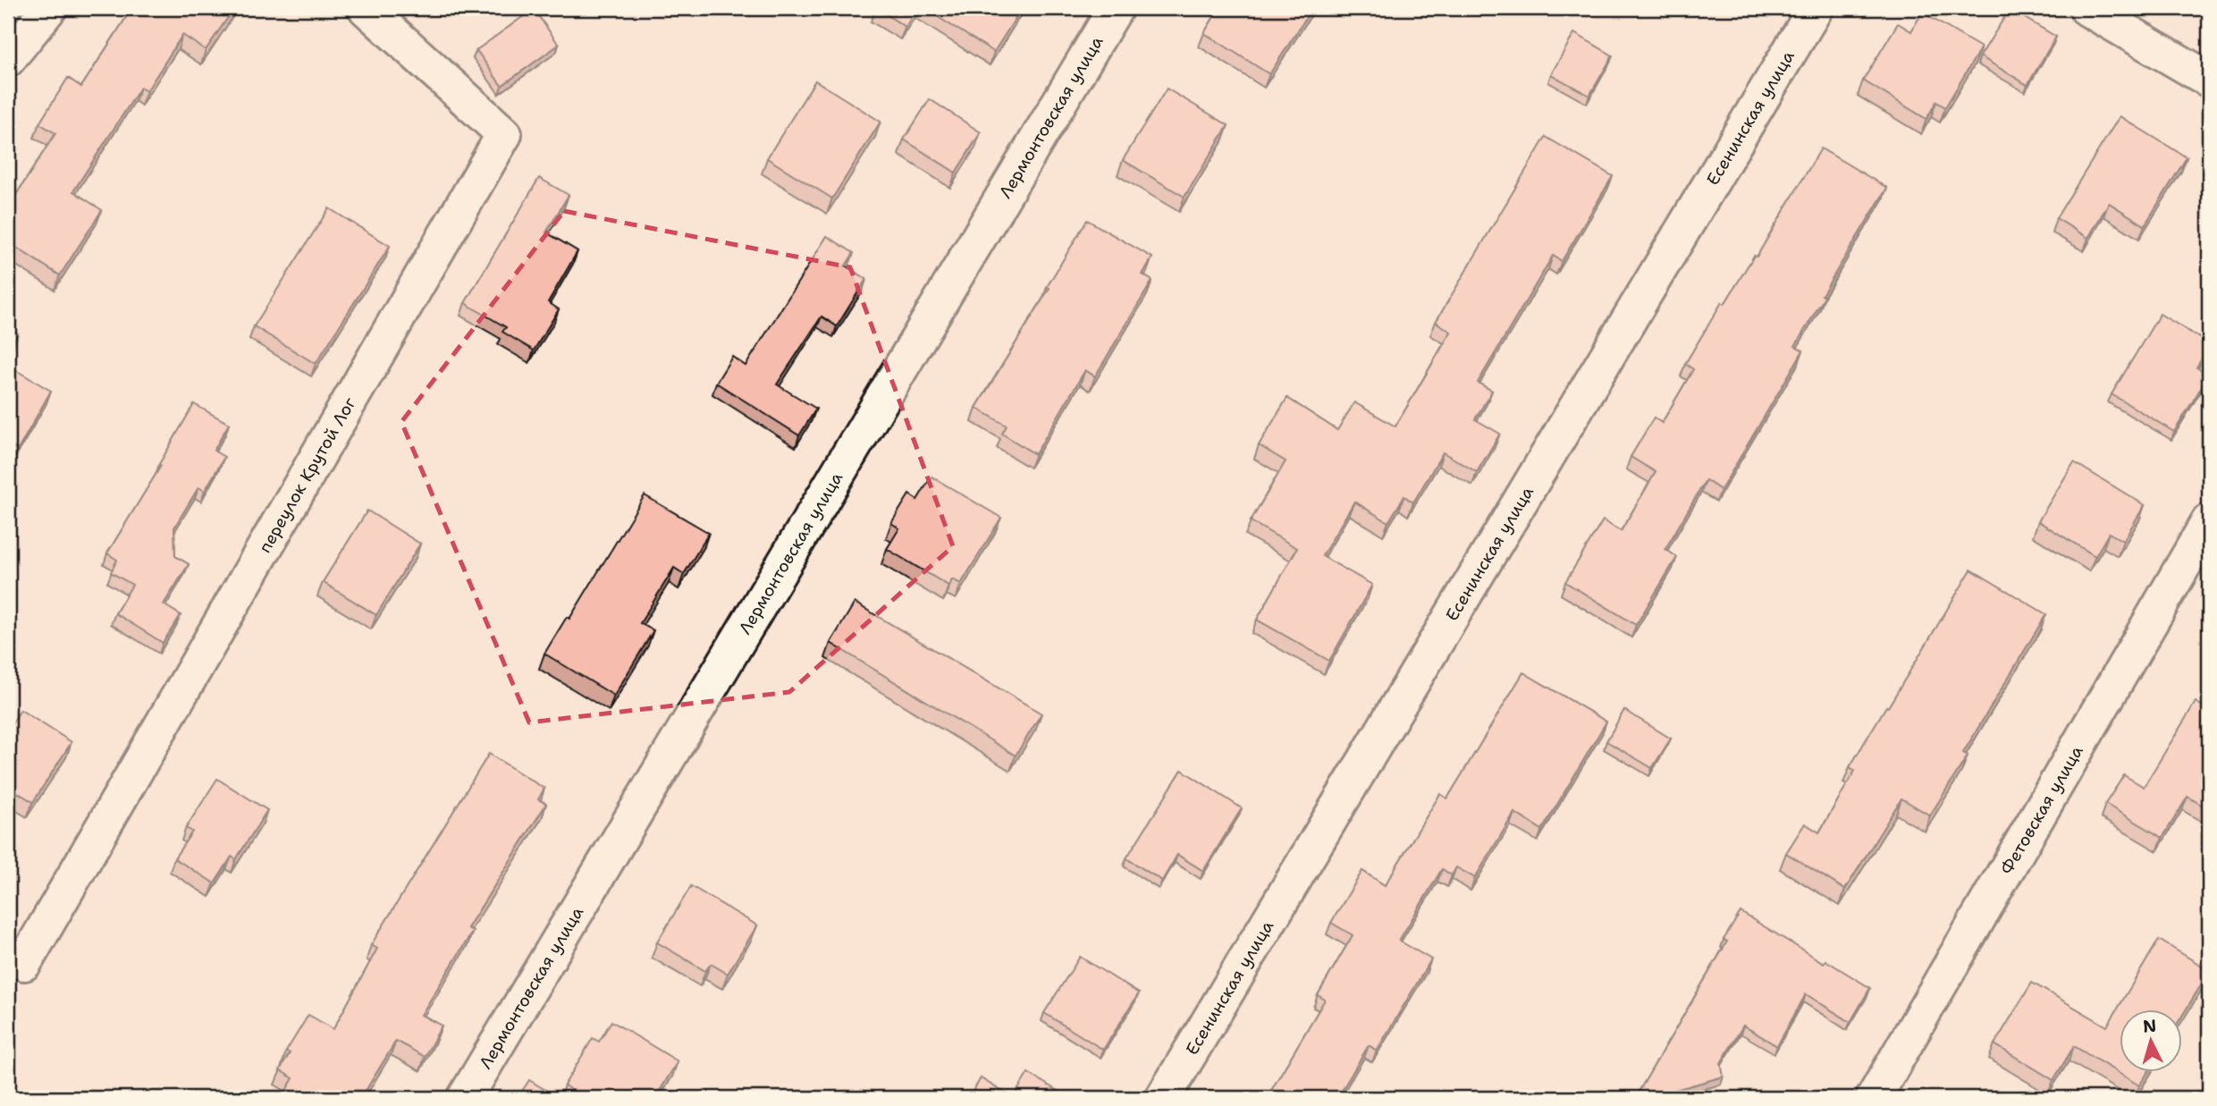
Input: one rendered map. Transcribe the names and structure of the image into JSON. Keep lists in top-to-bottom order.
{
  "streets": {
    "street": [
      "Лермонтовская улица",
      "Есенинская улица",
      "переулок Крутой Лог",
      "Фетовская улица"
    ]
  },
  "north": "top"
}
